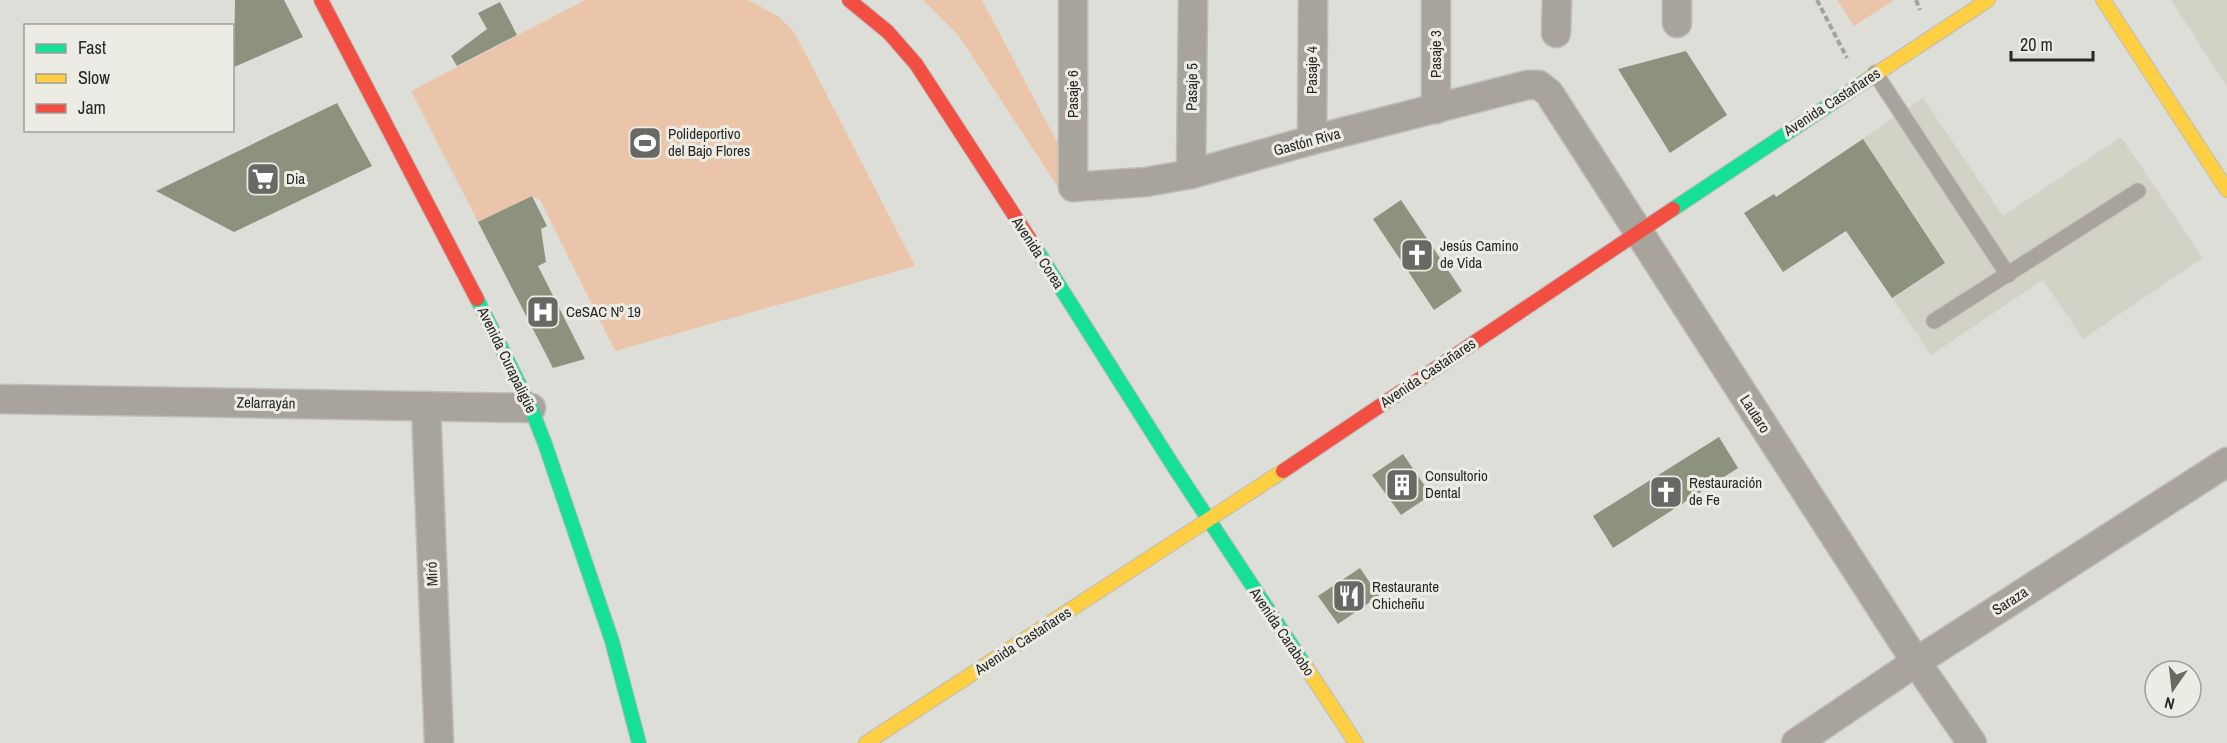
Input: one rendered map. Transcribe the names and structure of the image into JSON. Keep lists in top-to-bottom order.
{
  "streets": {
    "main road": [
      "Avenida Castañares",
      "Avenida Corea",
      "Avenida Curapaligüe",
      "Avenida Carabobo"
    ],
    "street": [
      "Pasaje 3",
      "Pasaje 4",
      "Pasaje 5",
      "Pasaje 6",
      "Gastón Riva",
      "Zelarrayán",
      "Lautaro",
      "Miró",
      "Saraza"
    ]
  },
  "crossings": [
    ["Pasaje 3", "Gastón Riva"],
    ["Pasaje 4", "Gastón Riva"],
    ["Pasaje 5", "Gastón Riva"],
    ["Pasaje 6", "Gastón Riva"],
    ["Avenida Castañares", "Avenida Corea"],
    ["Avenida Castañares", "Lautaro"],
    ["Avenida Castañares", "Avenida Carabobo"],
    ["Gastón Riva", "Lautaro"],
    ["Avenida Corea", "Avenida Carabobo"],
    ["Avenida Curapaligüe", "Zelarrayán"],
    ["Zelarrayán", "Miró"],
    ["Lautaro", "Saraza"]
  ],
  "places": {
    "sports": ["Polideportivo del Bajo Flores"],
    "supermarket": ["Dia"],
    "church": ["Jesús Camino de Vida", "Restauración de Fe"],
    "hospital": ["CeSAC Nº 19"],
    "building": ["Consultorio Dental"],
    "restaurant": ["Restaurante Chicheñu"]
  },
  "legend": ["Fast", "Slow", "Jam"],
  "scale_bar": "20 m",
  "north": "bottom"
}
